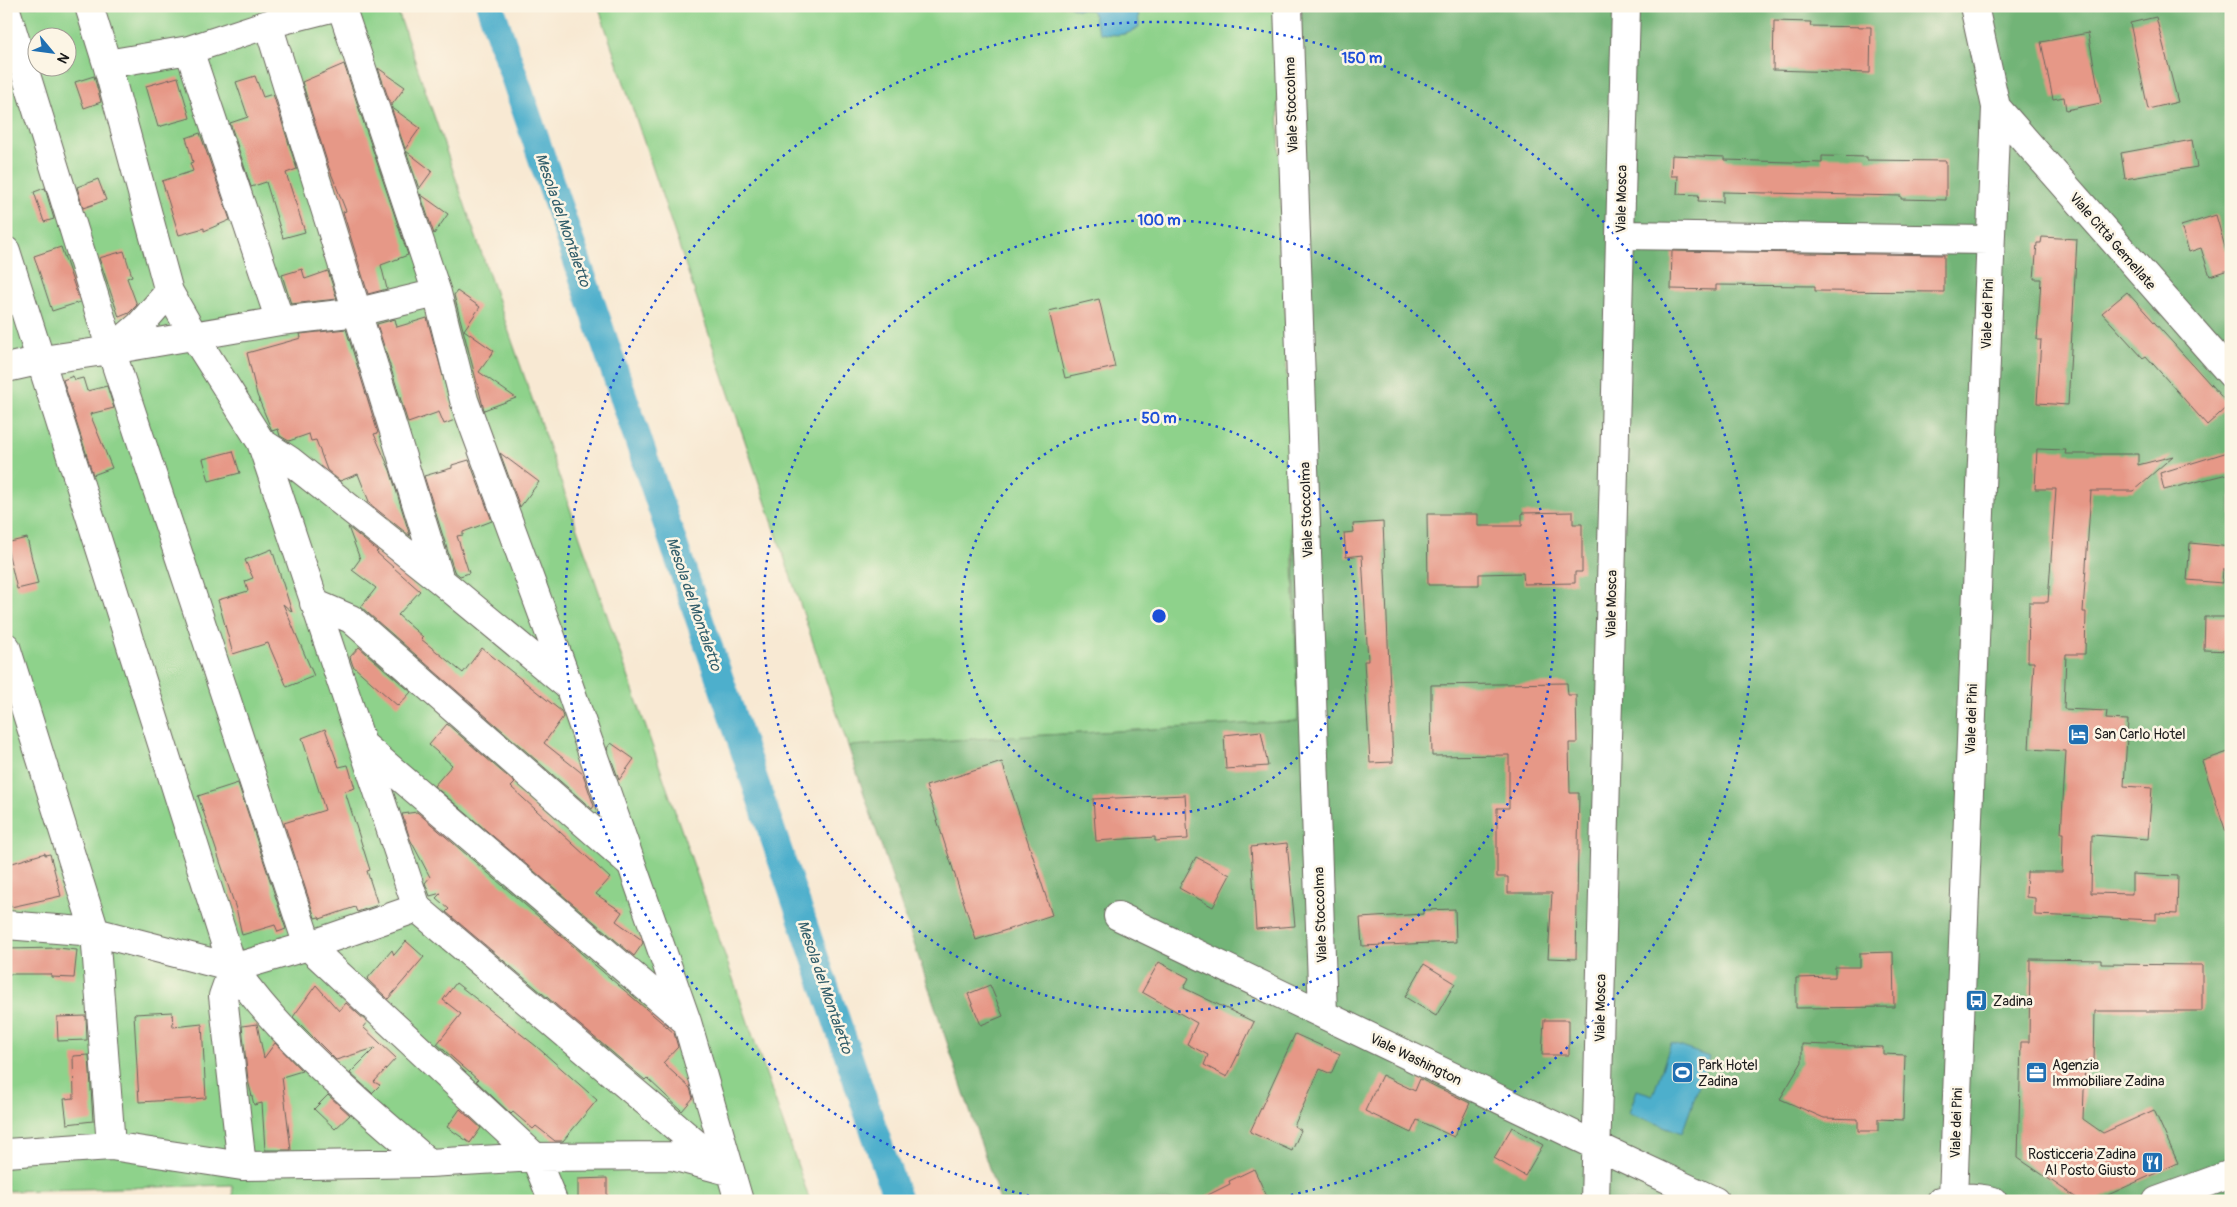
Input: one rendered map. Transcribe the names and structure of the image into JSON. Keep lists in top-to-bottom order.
{
  "streets": {
    "street": [
      "Viale Stoccolma",
      "Viale Mosca",
      "Viale Città Gemellate",
      "Viale dei Pini",
      "Viale Washington"
    ]
  },
  "crossings": [
    ["Viale Stoccolma", "Viale Washington"],
    ["Viale Mosca", "Viale Washington"],
    ["Viale Città Gemellate", "Viale dei Pini"]
  ],
  "water": ["Mesola del Montaletto"],
  "places": {
    "hotel": ["San Carlo Hotel"],
    "bus stop": ["Zadina"],
    "sports": ["Park Hotel Zadina"],
    "office": ["Agenzia Immobiliare Zadina"],
    "restaurant": ["Rosticceria Zadina Al Posto Giusto"]
  },
  "north": "bottom right",
  "rings": ["150 m", "100 m", "50 m"]
}
